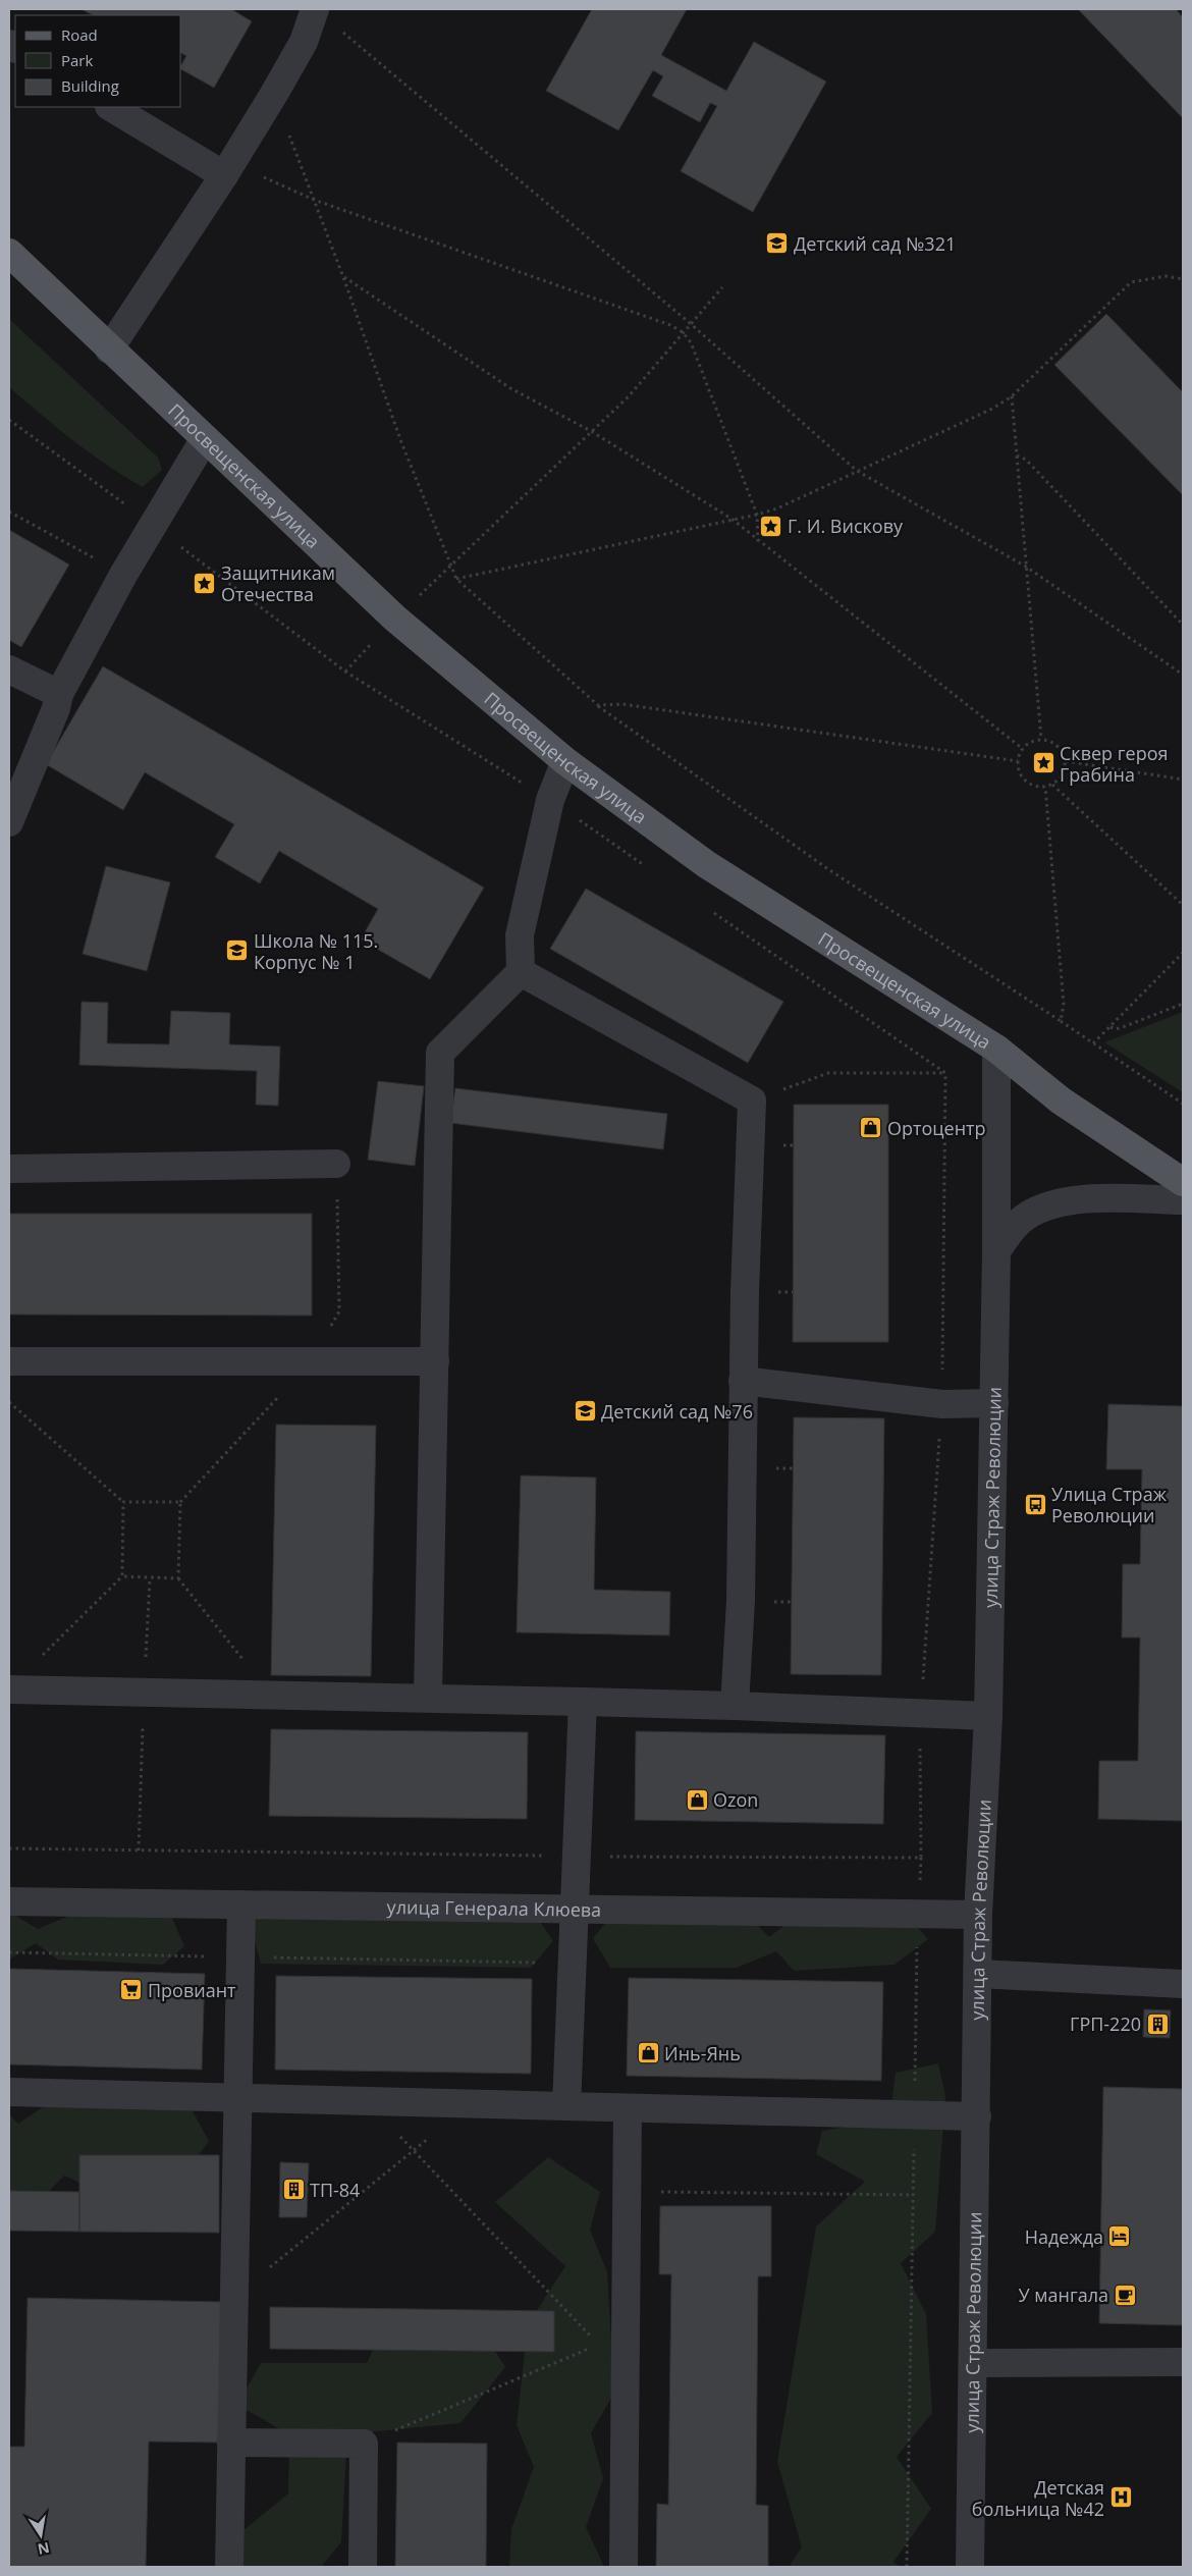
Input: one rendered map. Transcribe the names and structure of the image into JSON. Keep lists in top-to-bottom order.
{
  "streets": {
    "main road": ["Просвещенская улица"],
    "street": ["улица Страж Революции", "улица Генерала Клюева"]
  },
  "crossings": [
    ["Просвещенская улица", "улица Страж Революции"],
    ["улица Страж Революции", "улица Генерала Клюева"]
  ],
  "places": {
    "school or university": ["Детский сад №321", "Школа № 115. Корпус № 1", "Детский сад №76"],
    "place": ["Г. И. Вискову", "Защитникам Отечества", "Сквер героя Грабина"],
    "shop": ["Ортоцентр", "Ozon", "Инь-Янь"],
    "bus stop": ["Улица Страж Революции"],
    "supermarket": ["Провиант"],
    "building": ["ГРП-220", "ТП-84"],
    "hotel": ["Надежда"],
    "cafe": ["У мангала"],
    "hospital": ["Детская больница №42"]
  },
  "legend": ["Road", "Park", "Building"],
  "north": "bottom"
}
